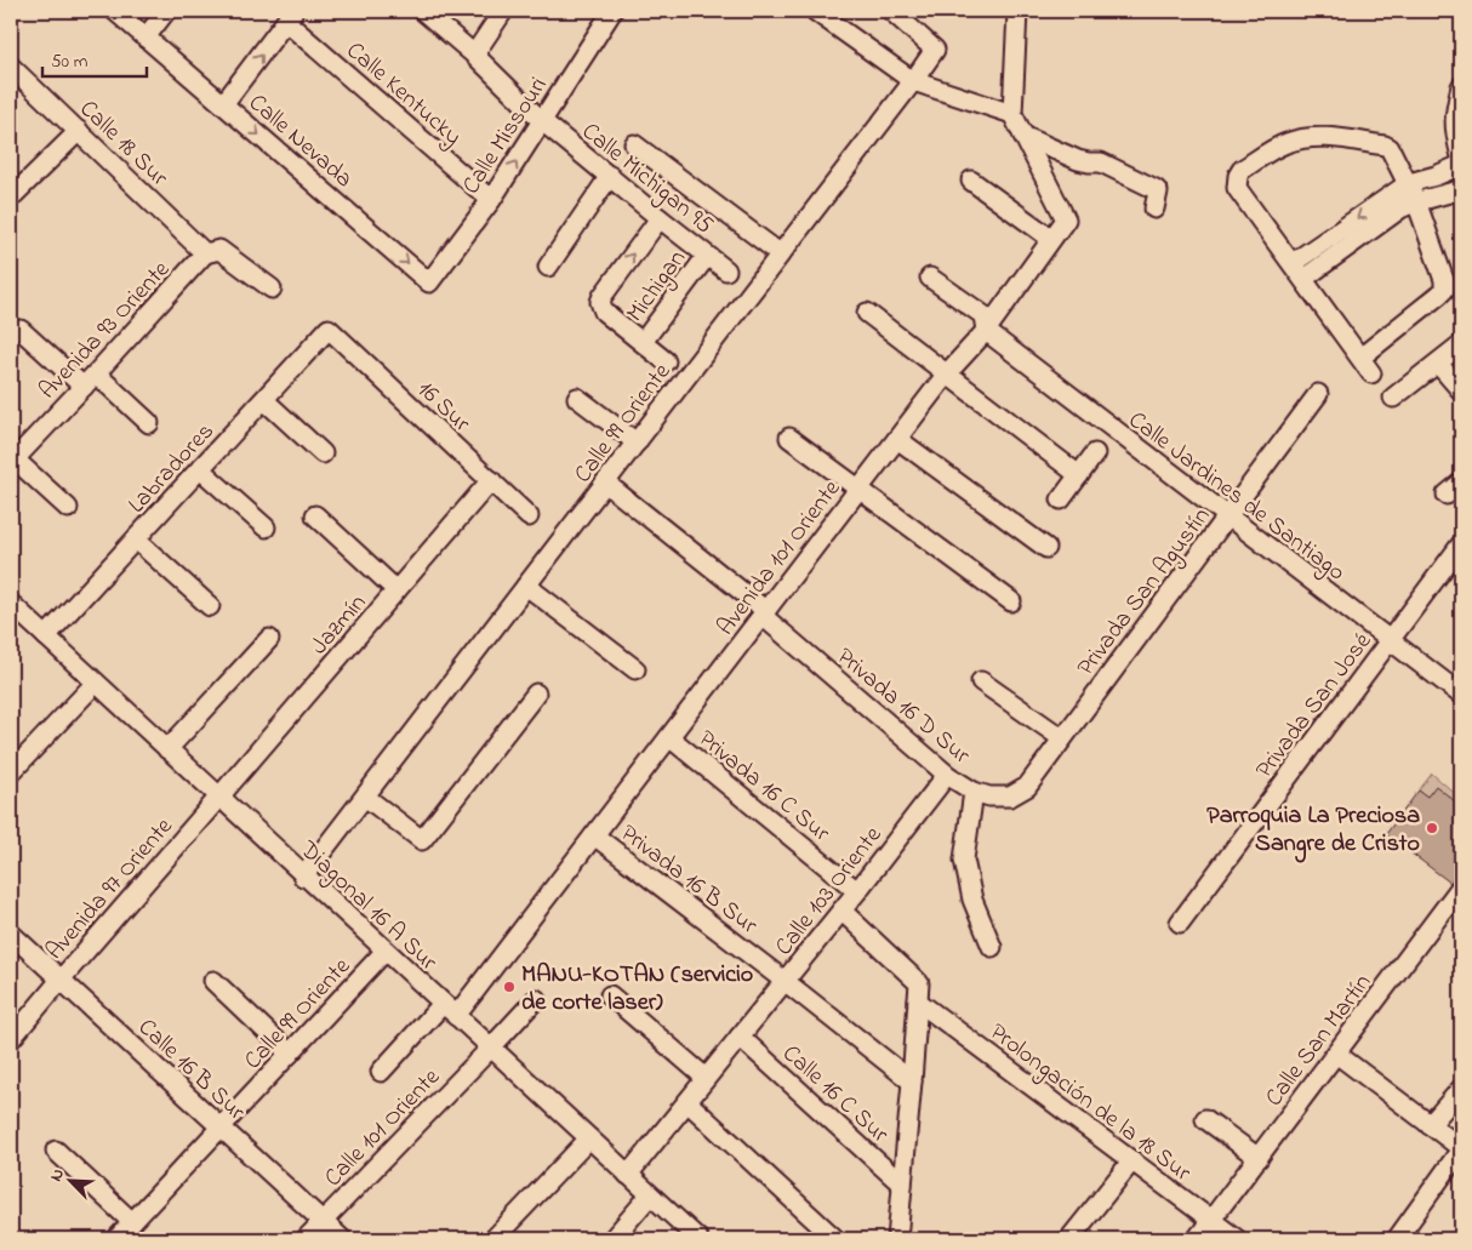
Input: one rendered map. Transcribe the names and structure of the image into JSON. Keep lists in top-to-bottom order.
{
  "streets": {
    "street": [
      "Calle Kentucky",
      "Calle Missouri",
      "Calle Nevada",
      "Calle 18 Sur",
      "Calle Michigan 95",
      "Michigan",
      "Avenida 93 Oriente",
      "16 Sur",
      "Calle 99 Oriente",
      "Labradores",
      "Calle Jardines de Santiago",
      "Avenida 101 Oriente",
      "Privada San Agustín",
      "Jazmín",
      "Privada 16 D Sur",
      "Privada San José",
      "Privada 16 C Sur",
      "Privada 16 B Sur",
      "Avenida 97 Oriente",
      "Calle 103 Oriente",
      "Diagonal 16 A Sur",
      "Calle San Martín",
      "Calle 16 B Sur",
      "Calle 16 C Sur",
      "Prolongación de la 18 Sur",
      "Calle 101 Oriente"
    ]
  },
  "crossings": [
    ["Calle Kentucky", "Calle Missouri"],
    ["Calle Missouri", "Calle Nevada"],
    ["Calle Missouri", "Calle Michigan 95"],
    ["Calle 18 Sur", "Avenida 93 Oriente"],
    ["Calle Michigan 95", "Michigan"],
    ["16 Sur", "Labradores"],
    ["16 Sur", "Jazmín"],
    ["Calle 99 Oriente", "Privada 16 D Sur"],
    ["Calle 99 Oriente", "Diagonal 16 A Sur"],
    ["Calle 99 Oriente", "Calle 16 B Sur"],
    ["Labradores", "Diagonal 16 A Sur"],
    ["Calle Jardines de Santiago", "Avenida 101 Oriente"],
    ["Calle Jardines de Santiago", "Privada San Agustín"],
    ["Calle Jardines de Santiago", "Privada San José"],
    ["Avenida 101 Oriente", "Privada 16 D Sur"],
    ["Avenida 101 Oriente", "Privada 16 C Sur"],
    ["Avenida 101 Oriente", "Privada 16 B Sur"],
    ["Avenida 101 Oriente", "Diagonal 16 A Sur"],
    ["Privada San Agustín", "Privada 16 D Sur"],
    ["Jazmín", "Avenida 97 Oriente"],
    ["Jazmín", "Diagonal 16 A Sur"],
    ["Privada 16 D Sur", "Calle 103 Oriente"],
    ["Privada 16 C Sur", "Calle 103 Oriente"],
    ["Privada 16 B Sur", "Calle 103 Oriente"],
    ["Avenida 97 Oriente", "Diagonal 16 A Sur"],
    ["Avenida 97 Oriente", "Calle 16 B Sur"],
    ["Calle 103 Oriente", "Diagonal 16 A Sur"],
    ["Calle 103 Oriente", "Calle 16 C Sur"],
    ["Calle 103 Oriente", "Prolongación de la 18 Sur"],
    ["Diagonal 16 A Sur", "Calle 101 Oriente"],
    ["Calle San Martín", "Prolongación de la 18 Sur"],
    ["Calle 16 B Sur", "Calle 101 Oriente"]
  ],
  "one_way": ["Calle Nevada"],
  "places": ["Parroquia La Preciosa Sangre de Cristo", "MANU-KOTAN (servicio de corte laser)"],
  "scale_bar": "50 m",
  "north": "top left"
}
